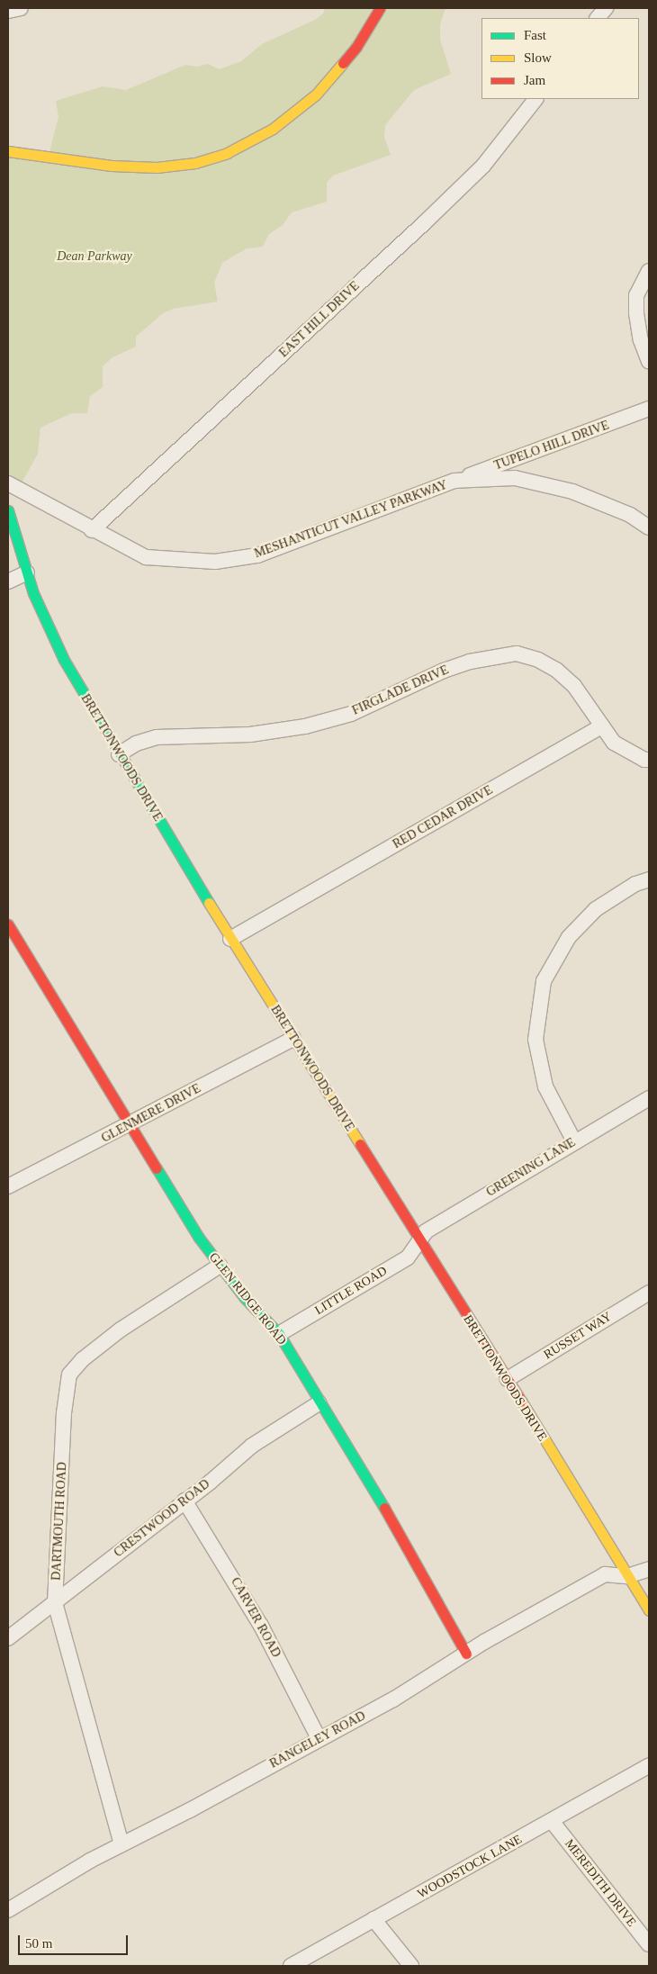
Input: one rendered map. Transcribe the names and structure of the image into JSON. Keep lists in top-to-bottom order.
{
  "streets": {
    "street": [
      "EAST HILL DRIVE",
      "TUPELO HILL DRIVE",
      "MESHANTICUT VALLEY PARKWAY",
      "FIRGLADE DRIVE",
      "BRETTONWOODS DRIVE",
      "RED CEDAR DRIVE",
      "GLENMERE DRIVE",
      "GREENING LANE",
      "LITTLE ROAD",
      "GLEN RIDGE ROAD",
      "RUSSET WAY",
      "CRESTWOOD ROAD",
      "DARTMOUTH ROAD",
      "CARVER ROAD",
      "RANGELEY ROAD",
      "WOODSTOCK LANE",
      "MEREDITH DRIVE"
    ]
  },
  "crossings": [
    ["EAST HILL DRIVE", "MESHANTICUT VALLEY PARKWAY"],
    ["TUPELO HILL DRIVE", "MESHANTICUT VALLEY PARKWAY"],
    ["FIRGLADE DRIVE", "BRETTONWOODS DRIVE"],
    ["FIRGLADE DRIVE", "RED CEDAR DRIVE"],
    ["BRETTONWOODS DRIVE", "RED CEDAR DRIVE"],
    ["BRETTONWOODS DRIVE", "GLENMERE DRIVE"],
    ["BRETTONWOODS DRIVE", "GREENING LANE"],
    ["BRETTONWOODS DRIVE", "LITTLE ROAD"],
    ["BRETTONWOODS DRIVE", "RUSSET WAY"],
    ["BRETTONWOODS DRIVE", "RANGELEY ROAD"],
    ["GLENMERE DRIVE", "GLEN RIDGE ROAD"],
    ["GREENING LANE", "LITTLE ROAD"],
    ["LITTLE ROAD", "GLEN RIDGE ROAD"],
    ["GLEN RIDGE ROAD", "CRESTWOOD ROAD"],
    ["GLEN RIDGE ROAD", "DARTMOUTH ROAD"],
    ["GLEN RIDGE ROAD", "RANGELEY ROAD"],
    ["CRESTWOOD ROAD", "DARTMOUTH ROAD"],
    ["CRESTWOOD ROAD", "CARVER ROAD"],
    ["DARTMOUTH ROAD", "RANGELEY ROAD"],
    ["CARVER ROAD", "RANGELEY ROAD"],
    ["WOODSTOCK LANE", "MEREDITH DRIVE"]
  ],
  "parks": ["Dean Parkway"],
  "legend": ["Fast", "Slow", "Jam"],
  "scale_bar": "50 m"
}
